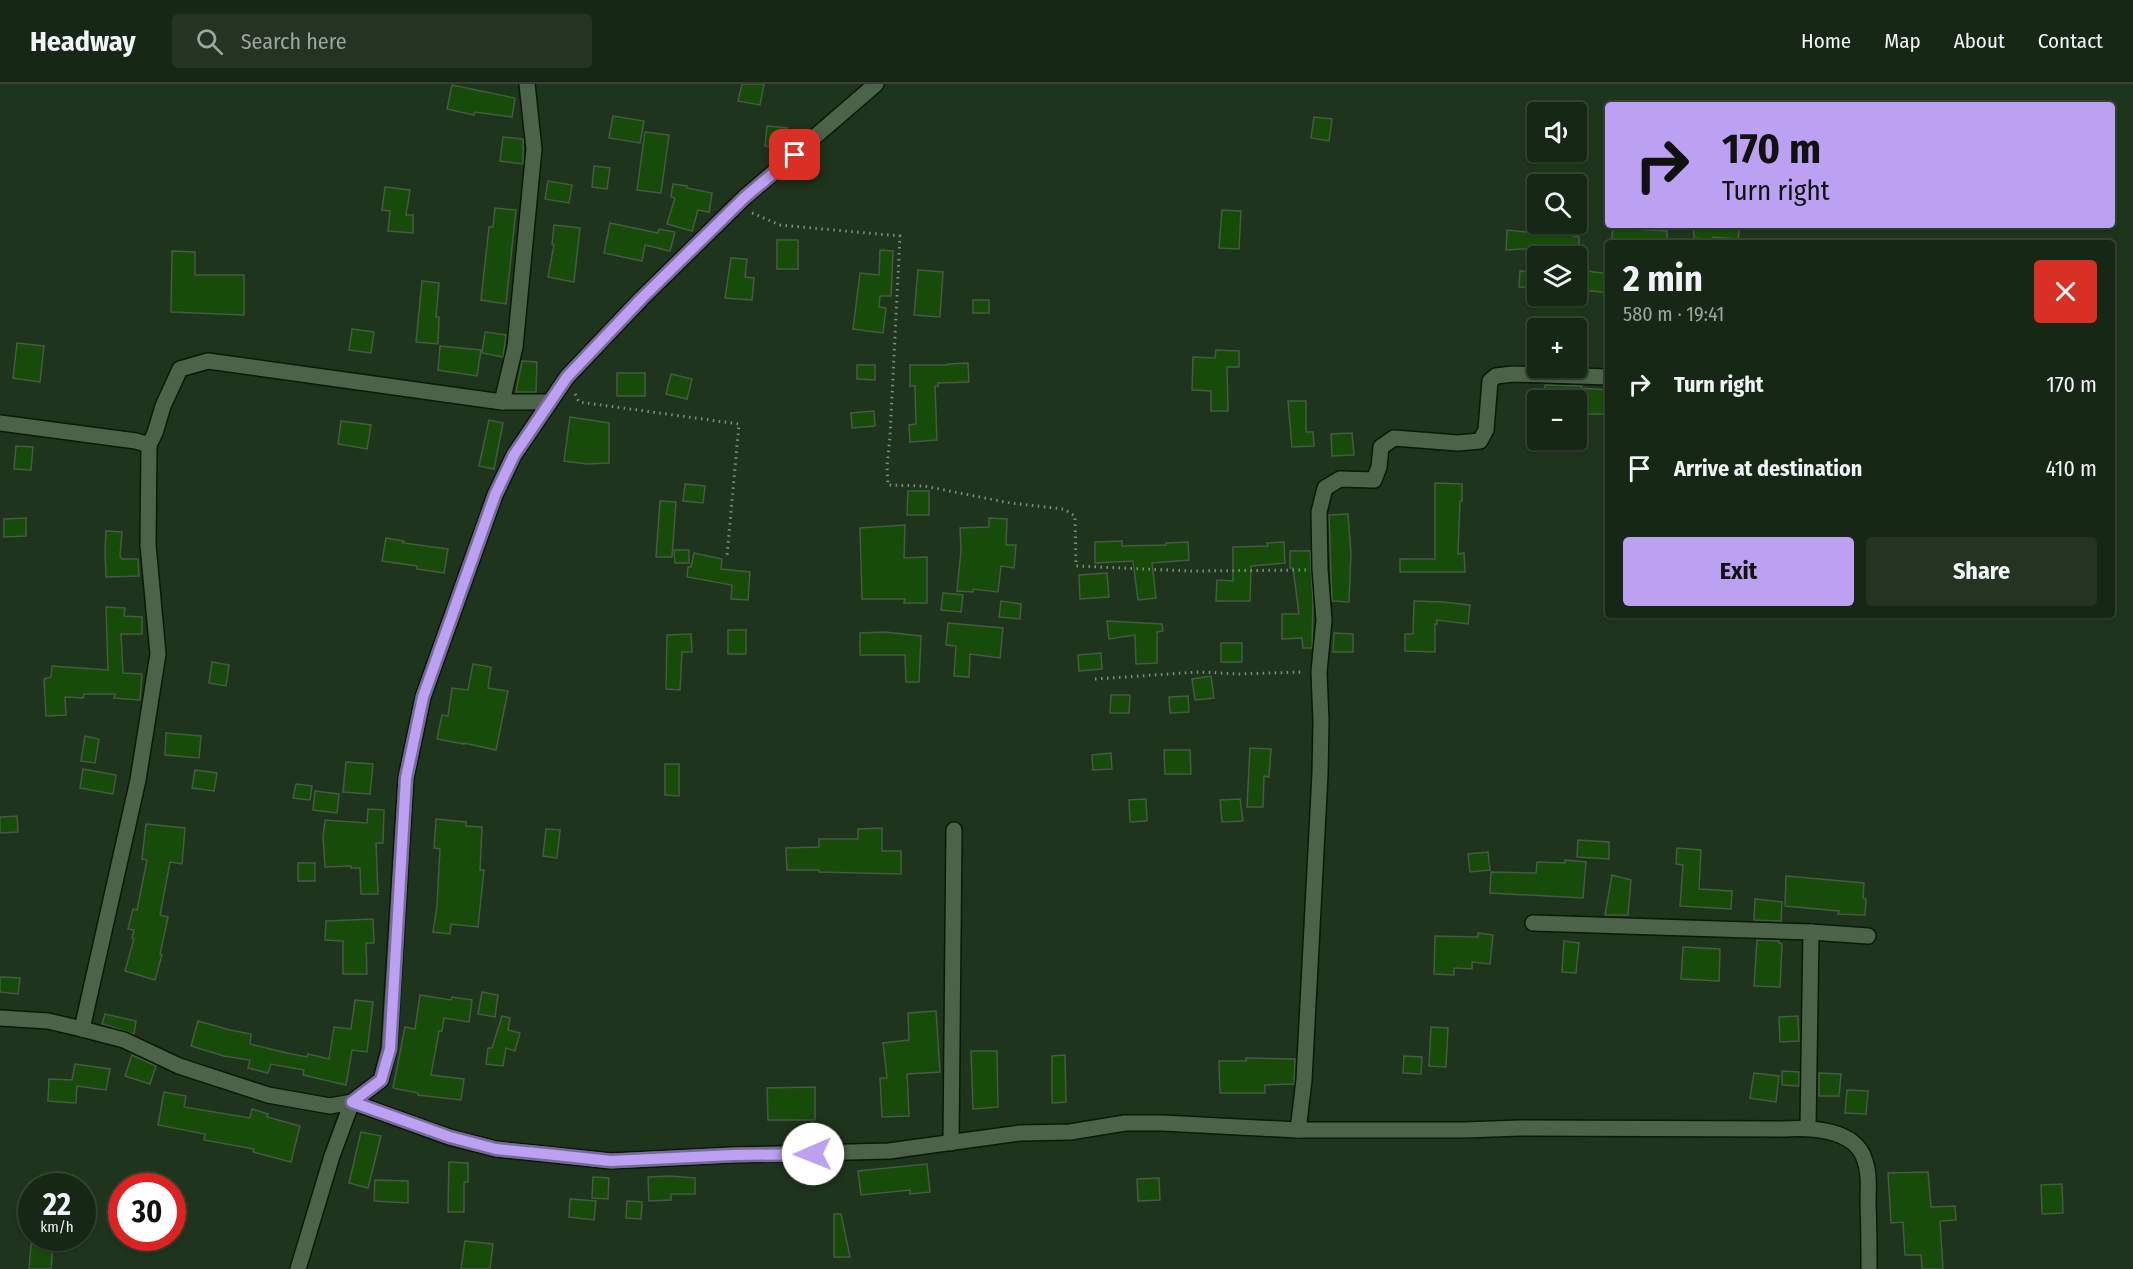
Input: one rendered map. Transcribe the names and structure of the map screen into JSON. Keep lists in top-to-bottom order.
{
  "page": {
    "header": "Headway",
    "search": "Search here",
    "nav": [
      "Home",
      "Map",
      "About",
      "Contact"
    ],
    "map_buttons": ["+", "−"],
    "turn": ["170 m", "Turn right"],
    "heading": ["2 min", "580 m · 19:41"],
    "list": [
      {
        "name": "Turn right",
        "value": "170 m"
      },
      {
        "name": "Arrive at destination",
        "value": "410 m"
      }
    ],
    "buttons": ["Exit", "Share"],
    "speed": "22 km/h",
    "limit": "30"
  }
}
